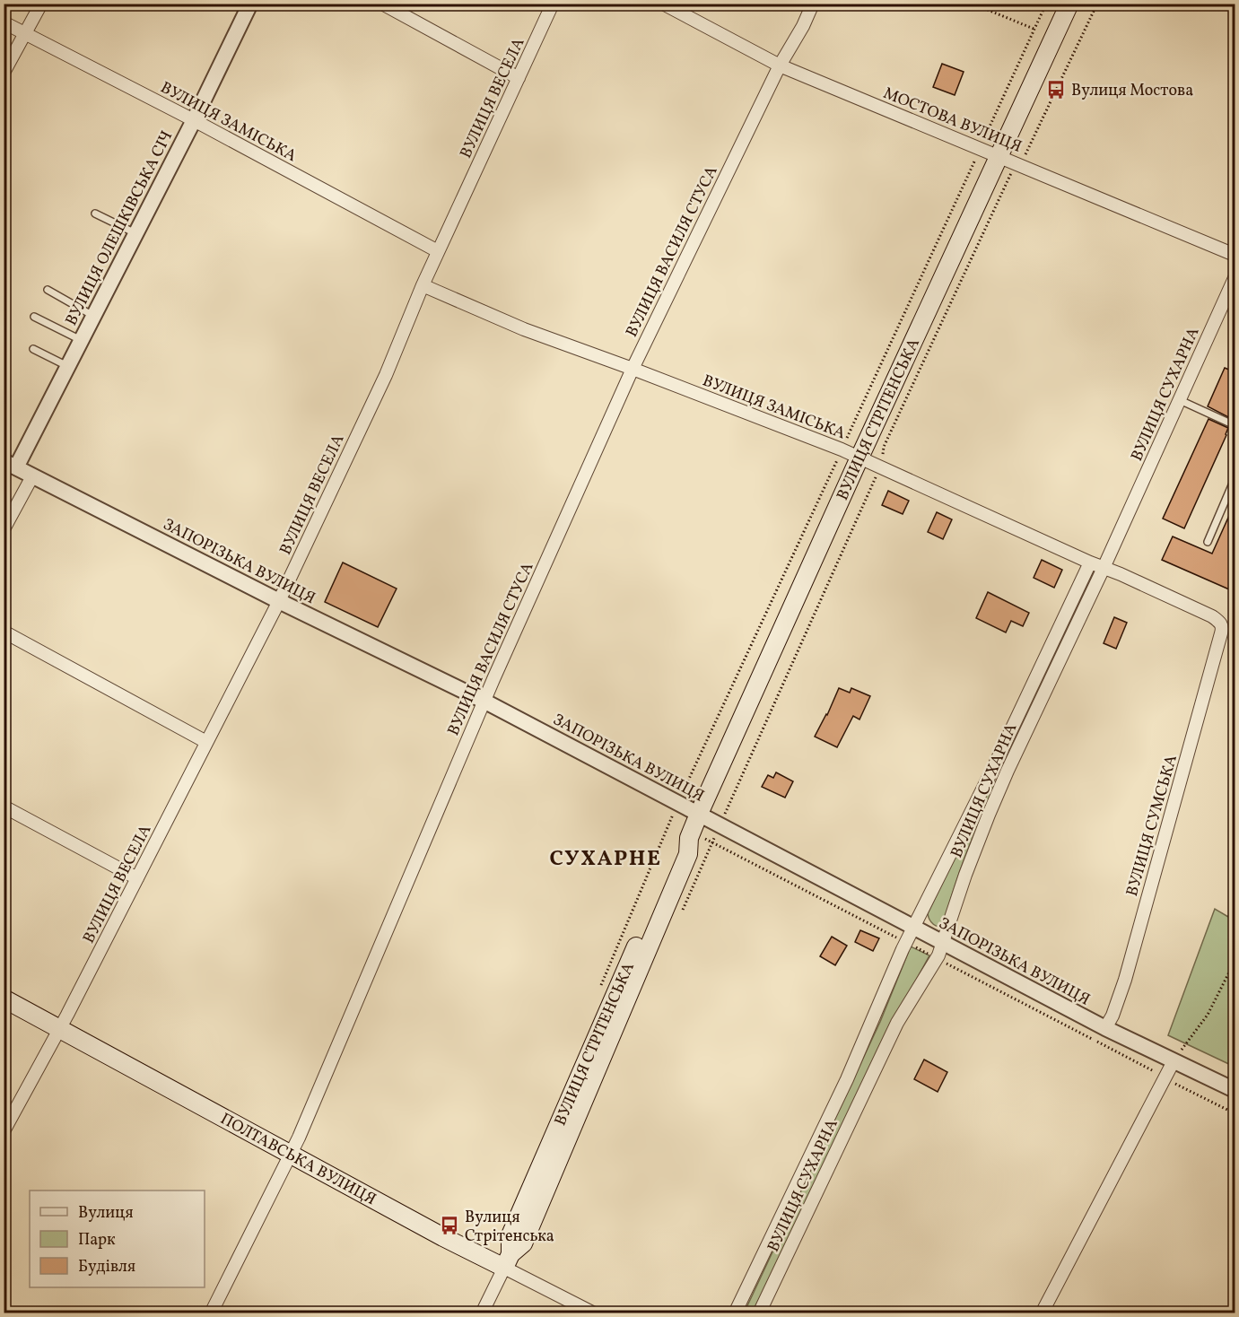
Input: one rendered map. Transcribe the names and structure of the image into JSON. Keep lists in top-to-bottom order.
{
  "streets": {
    "main road": ["ВУЛИЦЯ СТРІТЕНСЬКА", "ПОЛТАВСЬКА ВУЛИЦЯ"],
    "street": [
      "ВУЛИЦЯ ВЕСЕЛА",
      "МОСТОВА ВУЛИЦЯ",
      "ВУЛИЦЯ ЗАМІСЬКА",
      "ВУЛИЦЯ ОЛЕШКІВСЬКА СІЧ",
      "ВУЛИЦЯ ВАСИЛЯ СТУСА",
      "ВУЛИЦЯ СУХАРНА",
      "ЗАПОРІЗЬКА ВУЛИЦЯ",
      "ВУЛИЦЯ СУМСЬКА"
    ]
  },
  "crossings": [
    ["ВУЛИЦЯ ВЕСЕЛА", "ВУЛИЦЯ ЗАМІСЬКА"],
    ["ВУЛИЦЯ ВЕСЕЛА", "ЗАПОРІЗЬКА ВУЛИЦЯ"],
    ["ВУЛИЦЯ ВЕСЕЛА", "ПОЛТАВСЬКА ВУЛИЦЯ"],
    ["МОСТОВА ВУЛИЦЯ", "ВУЛИЦЯ ВАСИЛЯ СТУСА"],
    ["МОСТОВА ВУЛИЦЯ", "ВУЛИЦЯ СТРІТЕНСЬКА"],
    ["ВУЛИЦЯ ЗАМІСЬКА", "ВУЛИЦЯ ОЛЕШКІВСЬКА СІЧ"],
    ["ВУЛИЦЯ ЗАМІСЬКА", "ВУЛИЦЯ ВАСИЛЯ СТУСА"],
    ["ВУЛИЦЯ ЗАМІСЬКА", "ВУЛИЦЯ СУХАРНА"],
    ["ВУЛИЦЯ ЗАМІСЬКА", "ВУЛИЦЯ СТРІТЕНСЬКА"],
    ["ВУЛИЦЯ ЗАМІСЬКА", "ВУЛИЦЯ СУМСЬКА"],
    ["ВУЛИЦЯ ОЛЕШКІВСЬКА СІЧ", "ЗАПОРІЗЬКА ВУЛИЦЯ"],
    ["ВУЛИЦЯ ВАСИЛЯ СТУСА", "ЗАПОРІЗЬКА ВУЛИЦЯ"],
    ["ВУЛИЦЯ ВАСИЛЯ СТУСА", "ПОЛТАВСЬКА ВУЛИЦЯ"],
    ["ВУЛИЦЯ СУХАРНА", "ЗАПОРІЗЬКА ВУЛИЦЯ"],
    ["ВУЛИЦЯ СТРІТЕНСЬКА", "ЗАПОРІЗЬКА ВУЛИЦЯ"],
    ["ВУЛИЦЯ СТРІТЕНСЬКА", "ПОЛТАВСЬКА ВУЛИЦЯ"],
    ["ЗАПОРІЗЬКА ВУЛИЦЯ", "ВУЛИЦЯ СУМСЬКА"]
  ],
  "districts": ["СУХАРНЕ"],
  "places": {
    "bus stop": ["Вулиця Мостова", "Вулиця Стрітенська"]
  },
  "legend": ["Вулиця", "Парк", "Будівля"]
}
